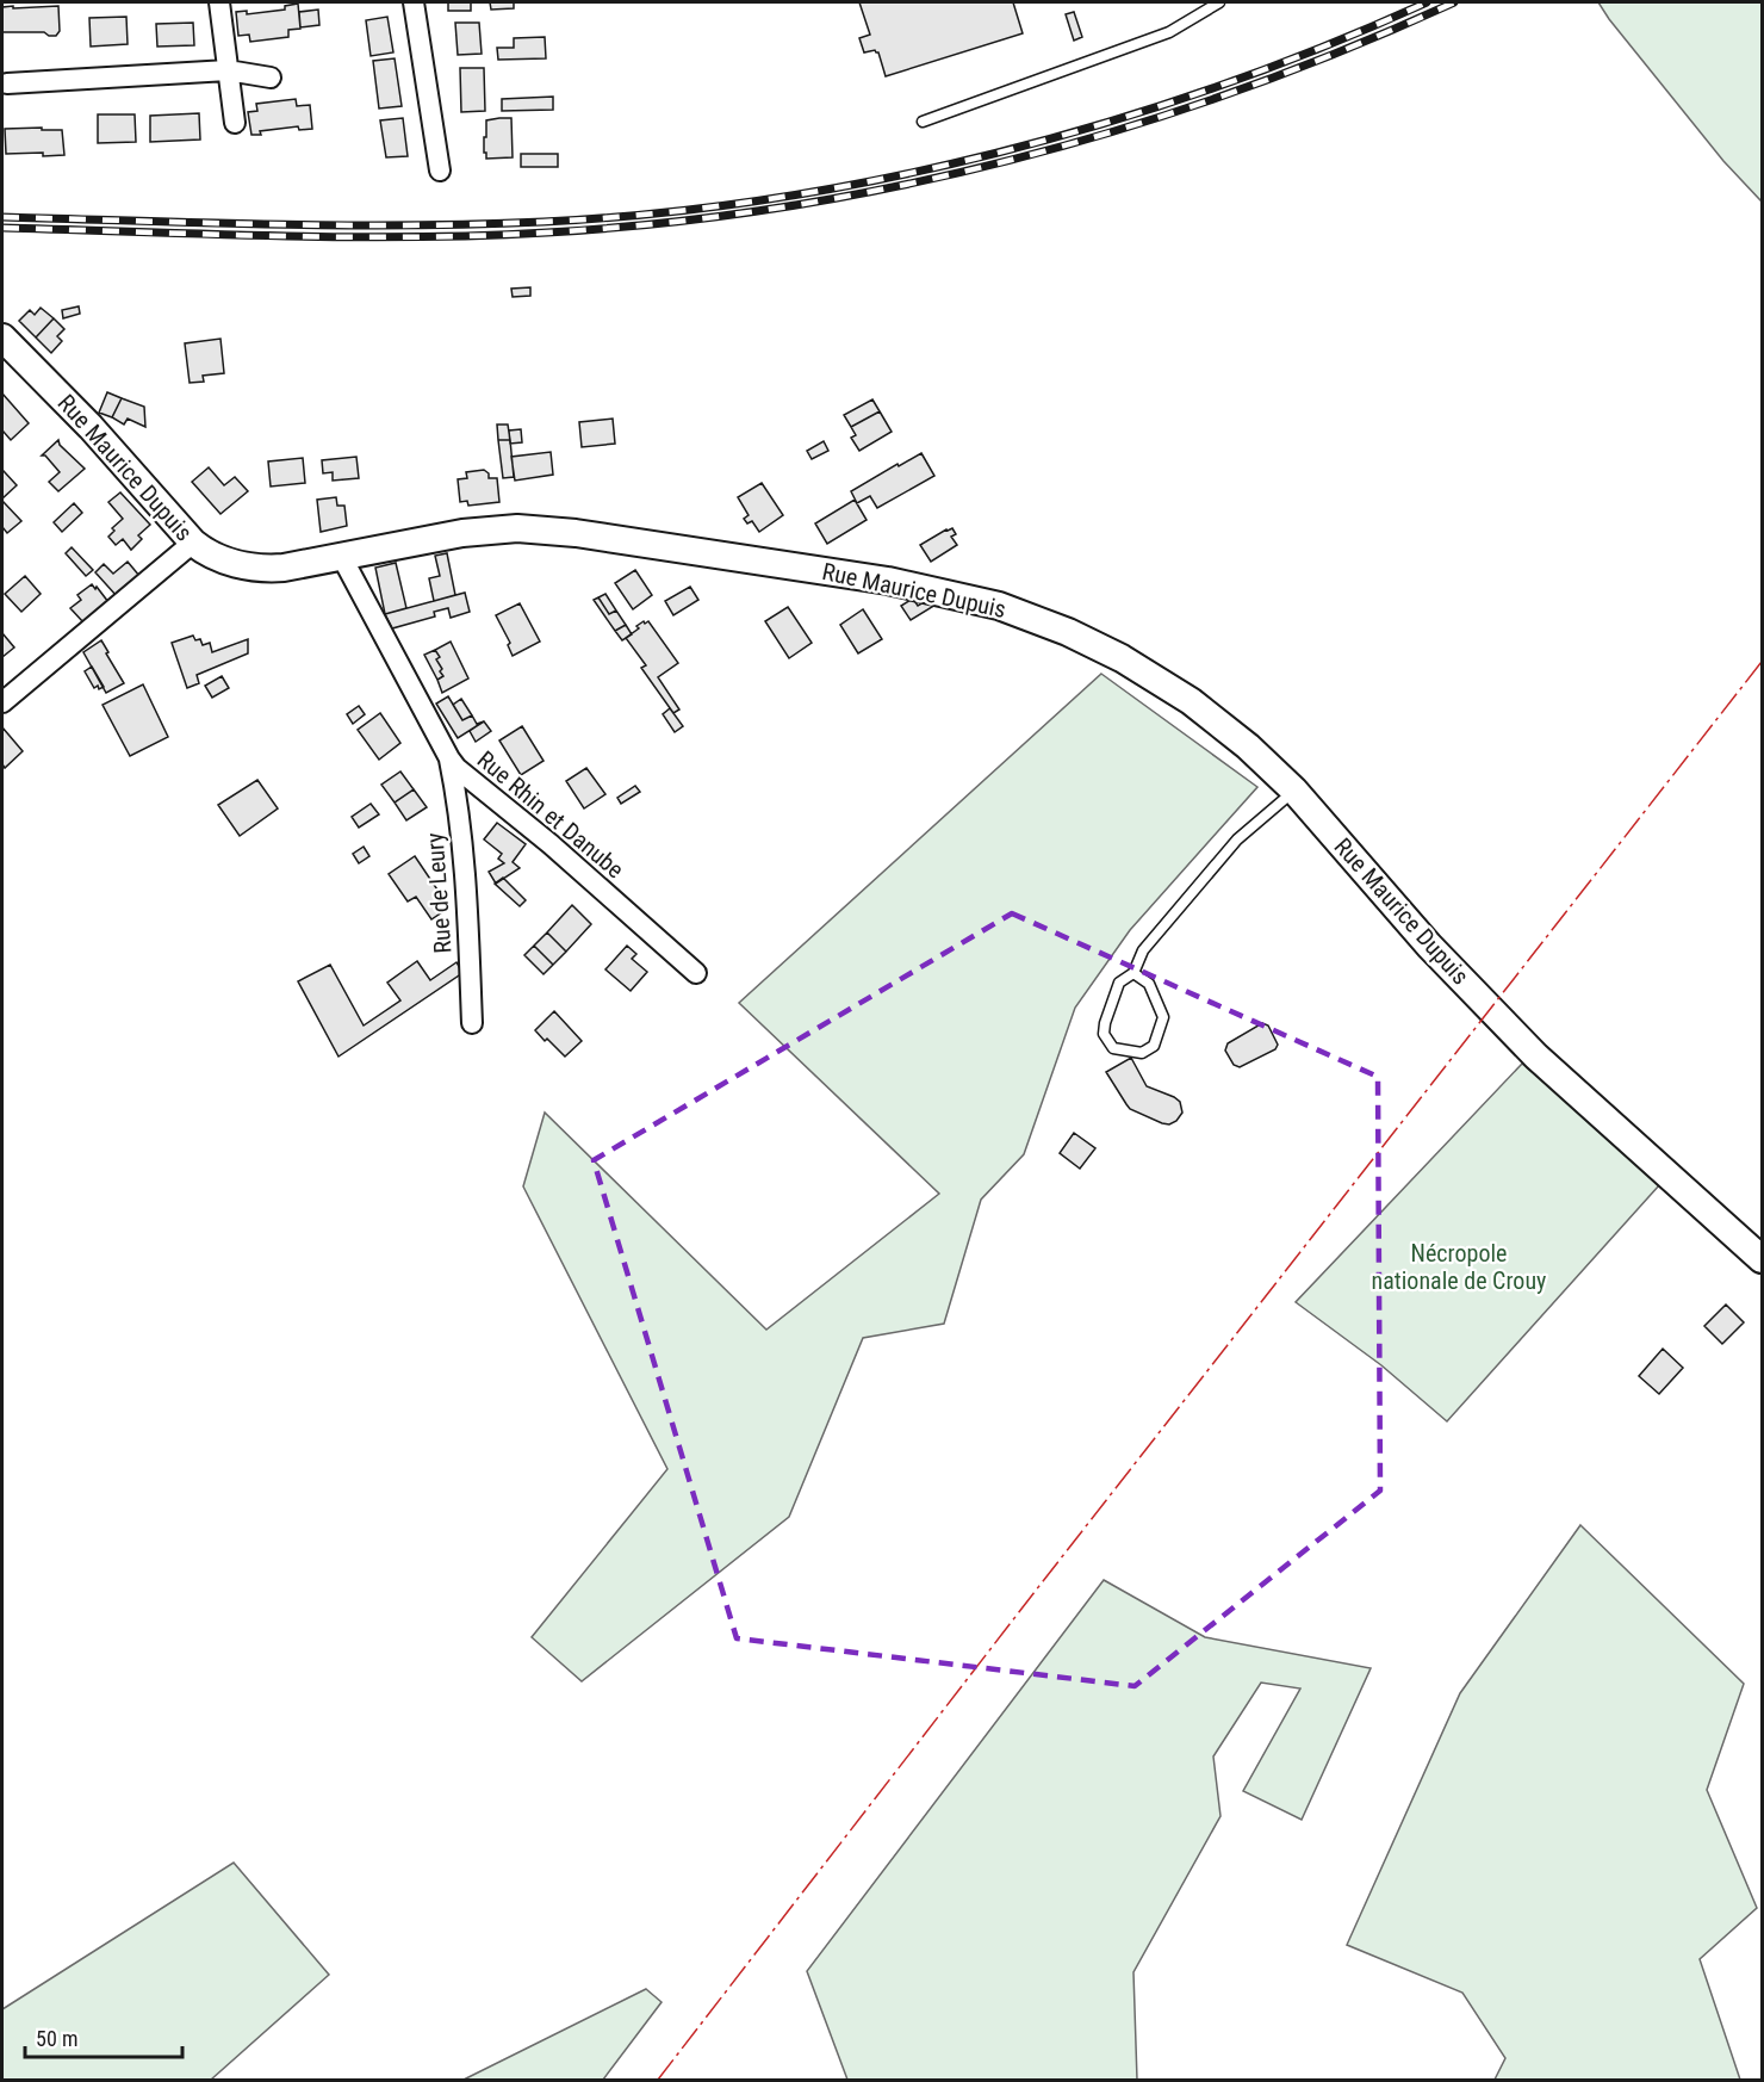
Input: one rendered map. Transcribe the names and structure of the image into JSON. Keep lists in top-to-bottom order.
{
  "streets": {
    "main road": ["Rue Maurice Dupuis"],
    "street": ["Rue Rhin et Danube", "Rue de Leury"]
  },
  "crossings": [
    ["Rue Maurice Dupuis", "Rue Rhin et Danube"],
    ["Rue Rhin et Danube", "Rue de Leury"]
  ],
  "parks": ["Nécropole nationale de Crouy"],
  "scale_bar": "50 m"
}
